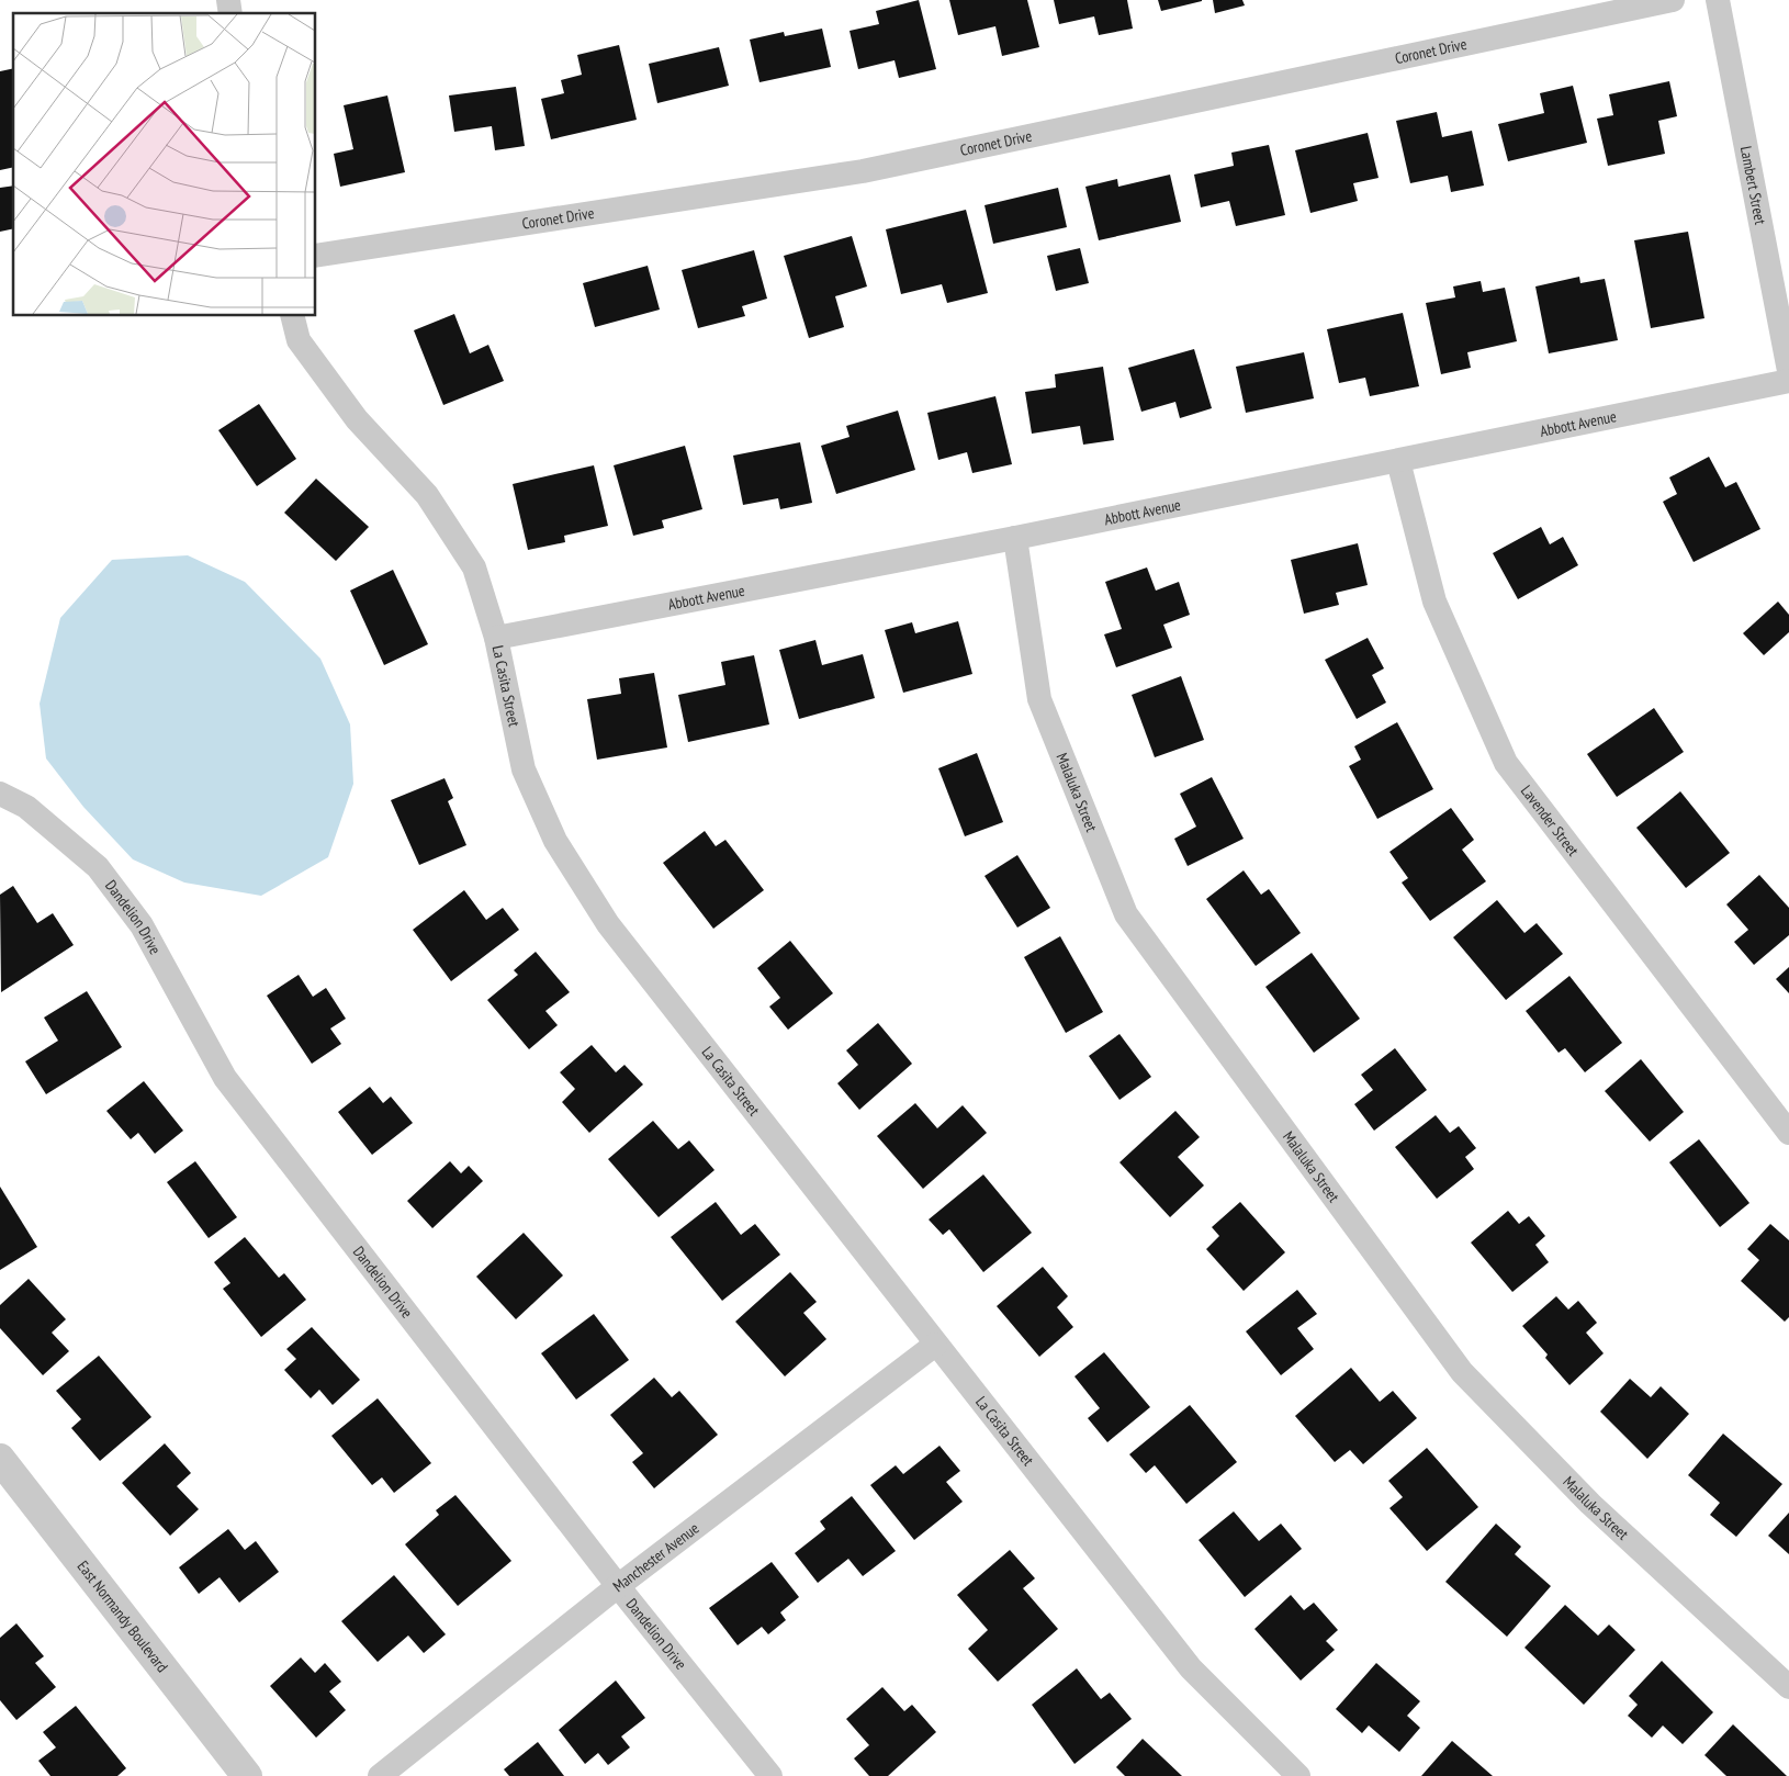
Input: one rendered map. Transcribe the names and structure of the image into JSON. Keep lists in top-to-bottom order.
{
  "streets": {
    "street": [
      "Coronet Drive",
      "Lambert Street",
      "Abbott Avenue",
      "La Casita Street",
      "Malaluka Street",
      "Lavender Street",
      "Dandelion Drive",
      "Manchester Avenue",
      "East Normandy Boulevard"
    ]
  },
  "crossings": [
    ["Abbott Avenue", "La Casita Street"],
    ["Abbott Avenue", "Malaluka Street"],
    ["Abbott Avenue", "Lavender Street"],
    ["La Casita Street", "Manchester Avenue"],
    ["Dandelion Drive", "Manchester Avenue"]
  ]
}
